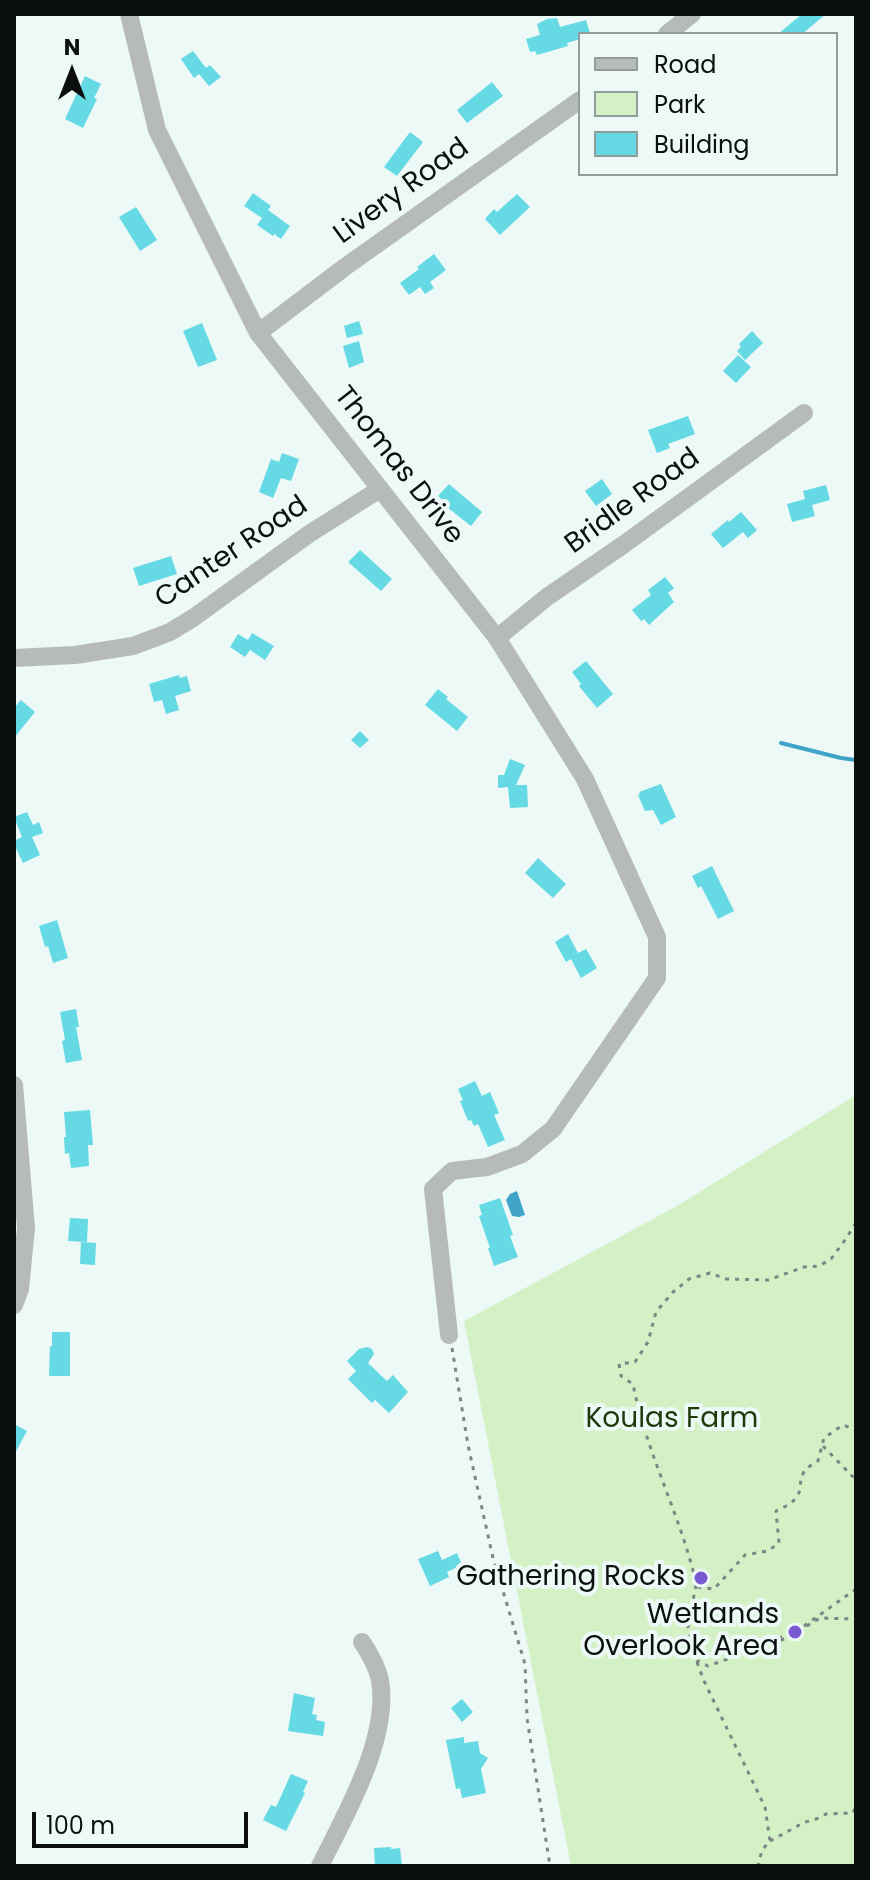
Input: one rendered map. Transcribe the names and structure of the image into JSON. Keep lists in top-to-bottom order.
{
  "streets": {
    "street": [
      "Livery Road",
      "Thomas Drive",
      "Bridle Road",
      "Canter Road"
    ]
  },
  "crossings": [
    ["Livery Road", "Thomas Drive"],
    ["Thomas Drive", "Bridle Road"],
    ["Thomas Drive", "Canter Road"]
  ],
  "parks": ["Koulas Farm"],
  "places": ["Gathering Rocks", "Wetlands Overlook Area"],
  "legend": ["Road", "Park", "Building"],
  "scale_bar": "100 m",
  "north": "top"
}
